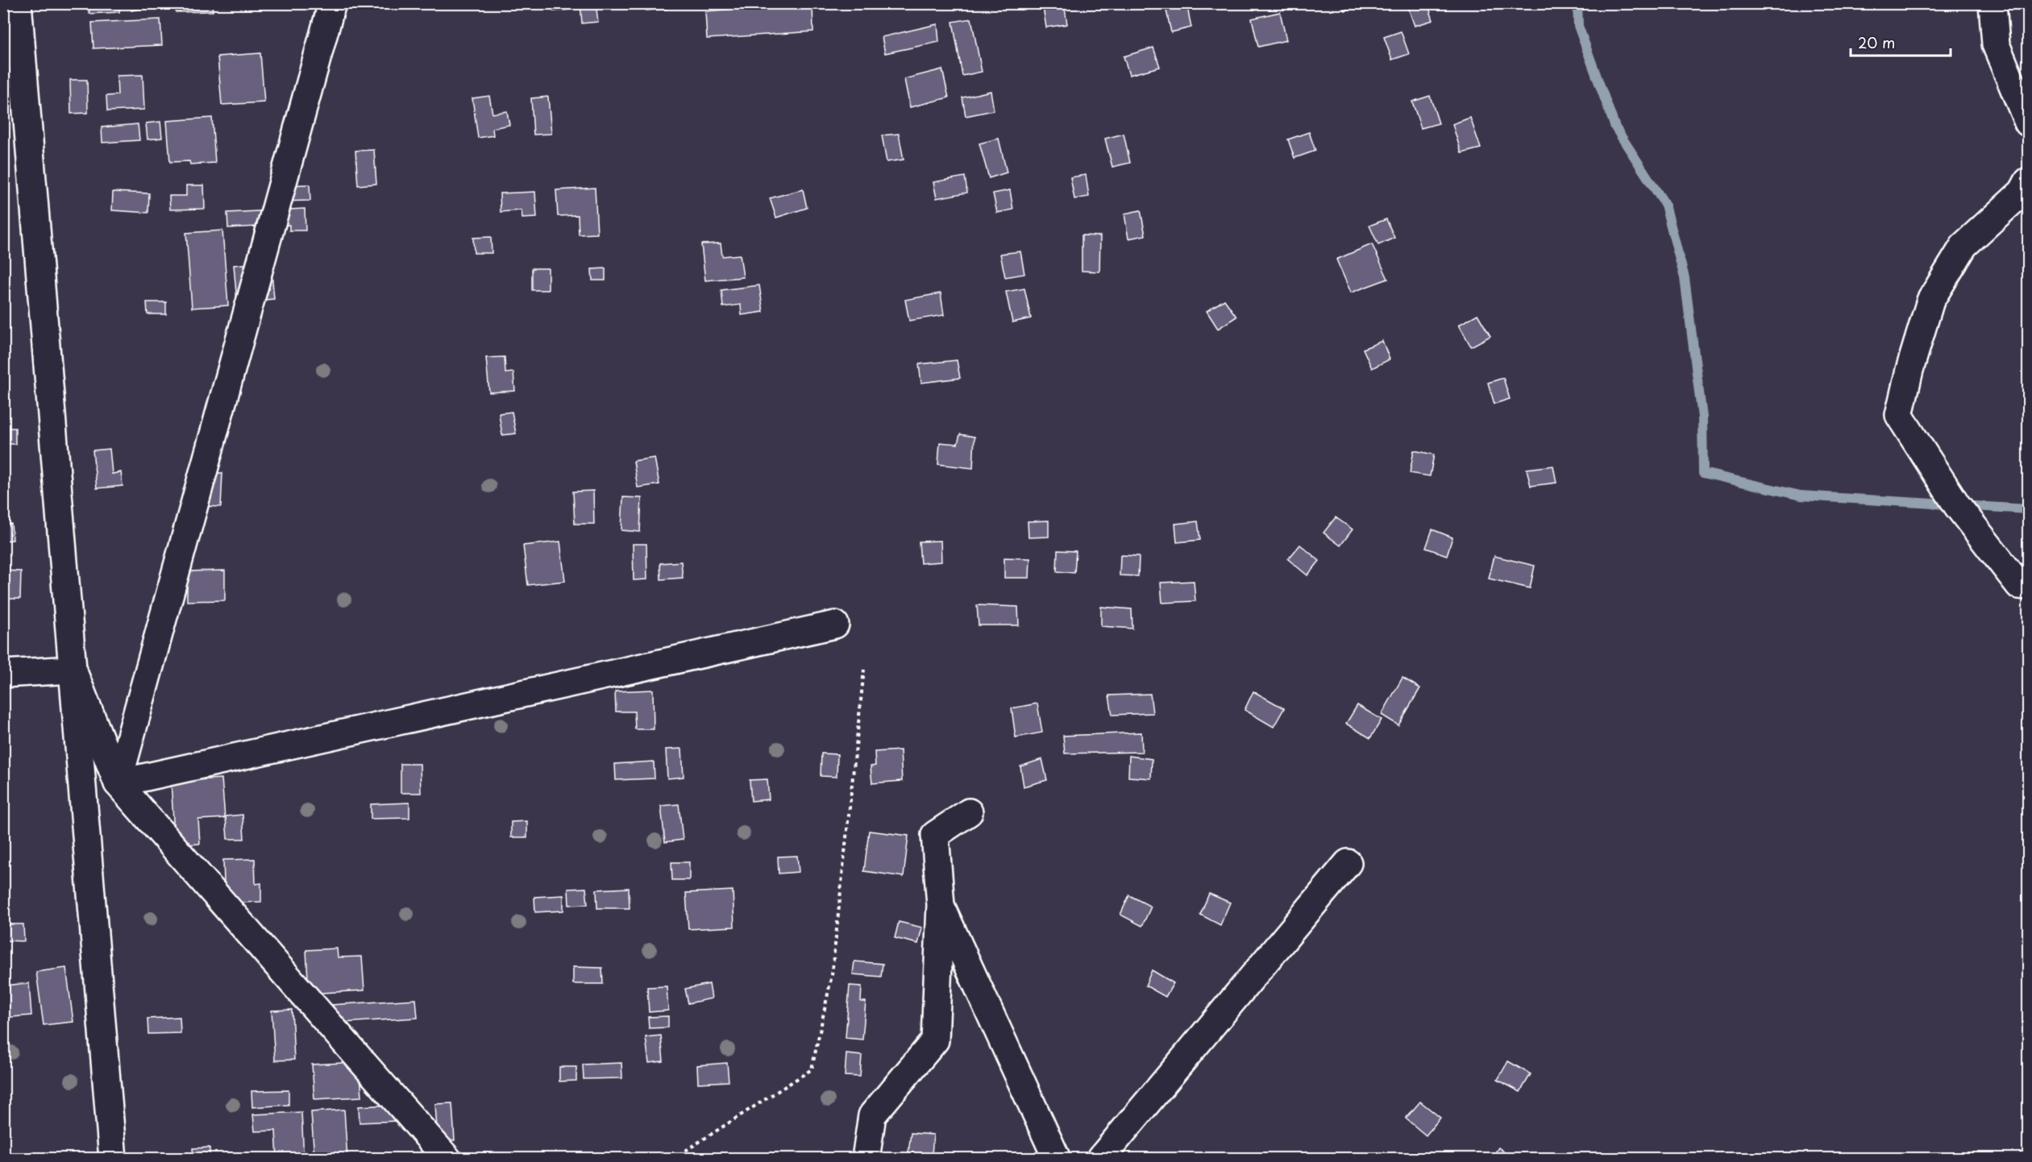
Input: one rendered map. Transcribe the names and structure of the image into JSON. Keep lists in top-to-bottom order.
{
  "scale_bar": "20 m"
}
